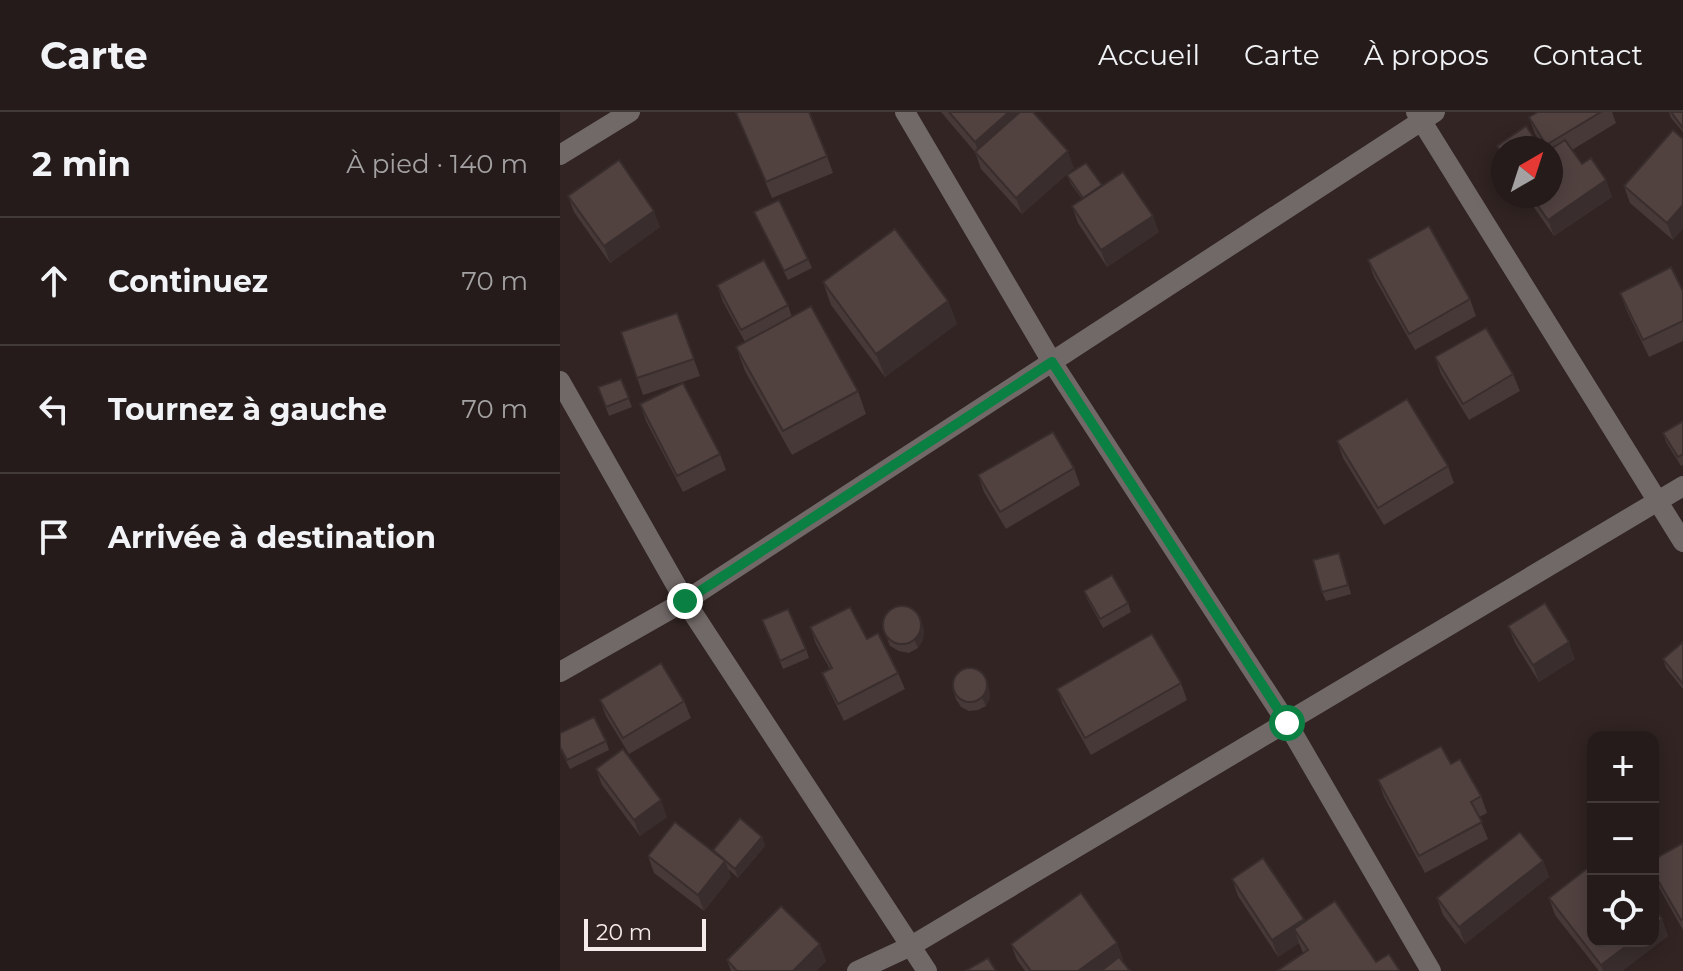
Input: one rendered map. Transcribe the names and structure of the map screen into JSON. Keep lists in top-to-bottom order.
{
  "scale_bar": "20 m",
  "north": "top right",
  "page": {
    "header": "Carte",
    "nav": [
      "Accueil",
      "Carte",
      "À propos",
      "Contact"
    ],
    "heading": ["2 min", "À pied · 140 m"],
    "list": [
      ["Continuez", "70 m"],
      ["Tournez à gauche", "70 m"],
      "Arrivée à destination"
    ],
    "map_buttons": ["+", "−"],
    "scale": "20 m"
  }
}
